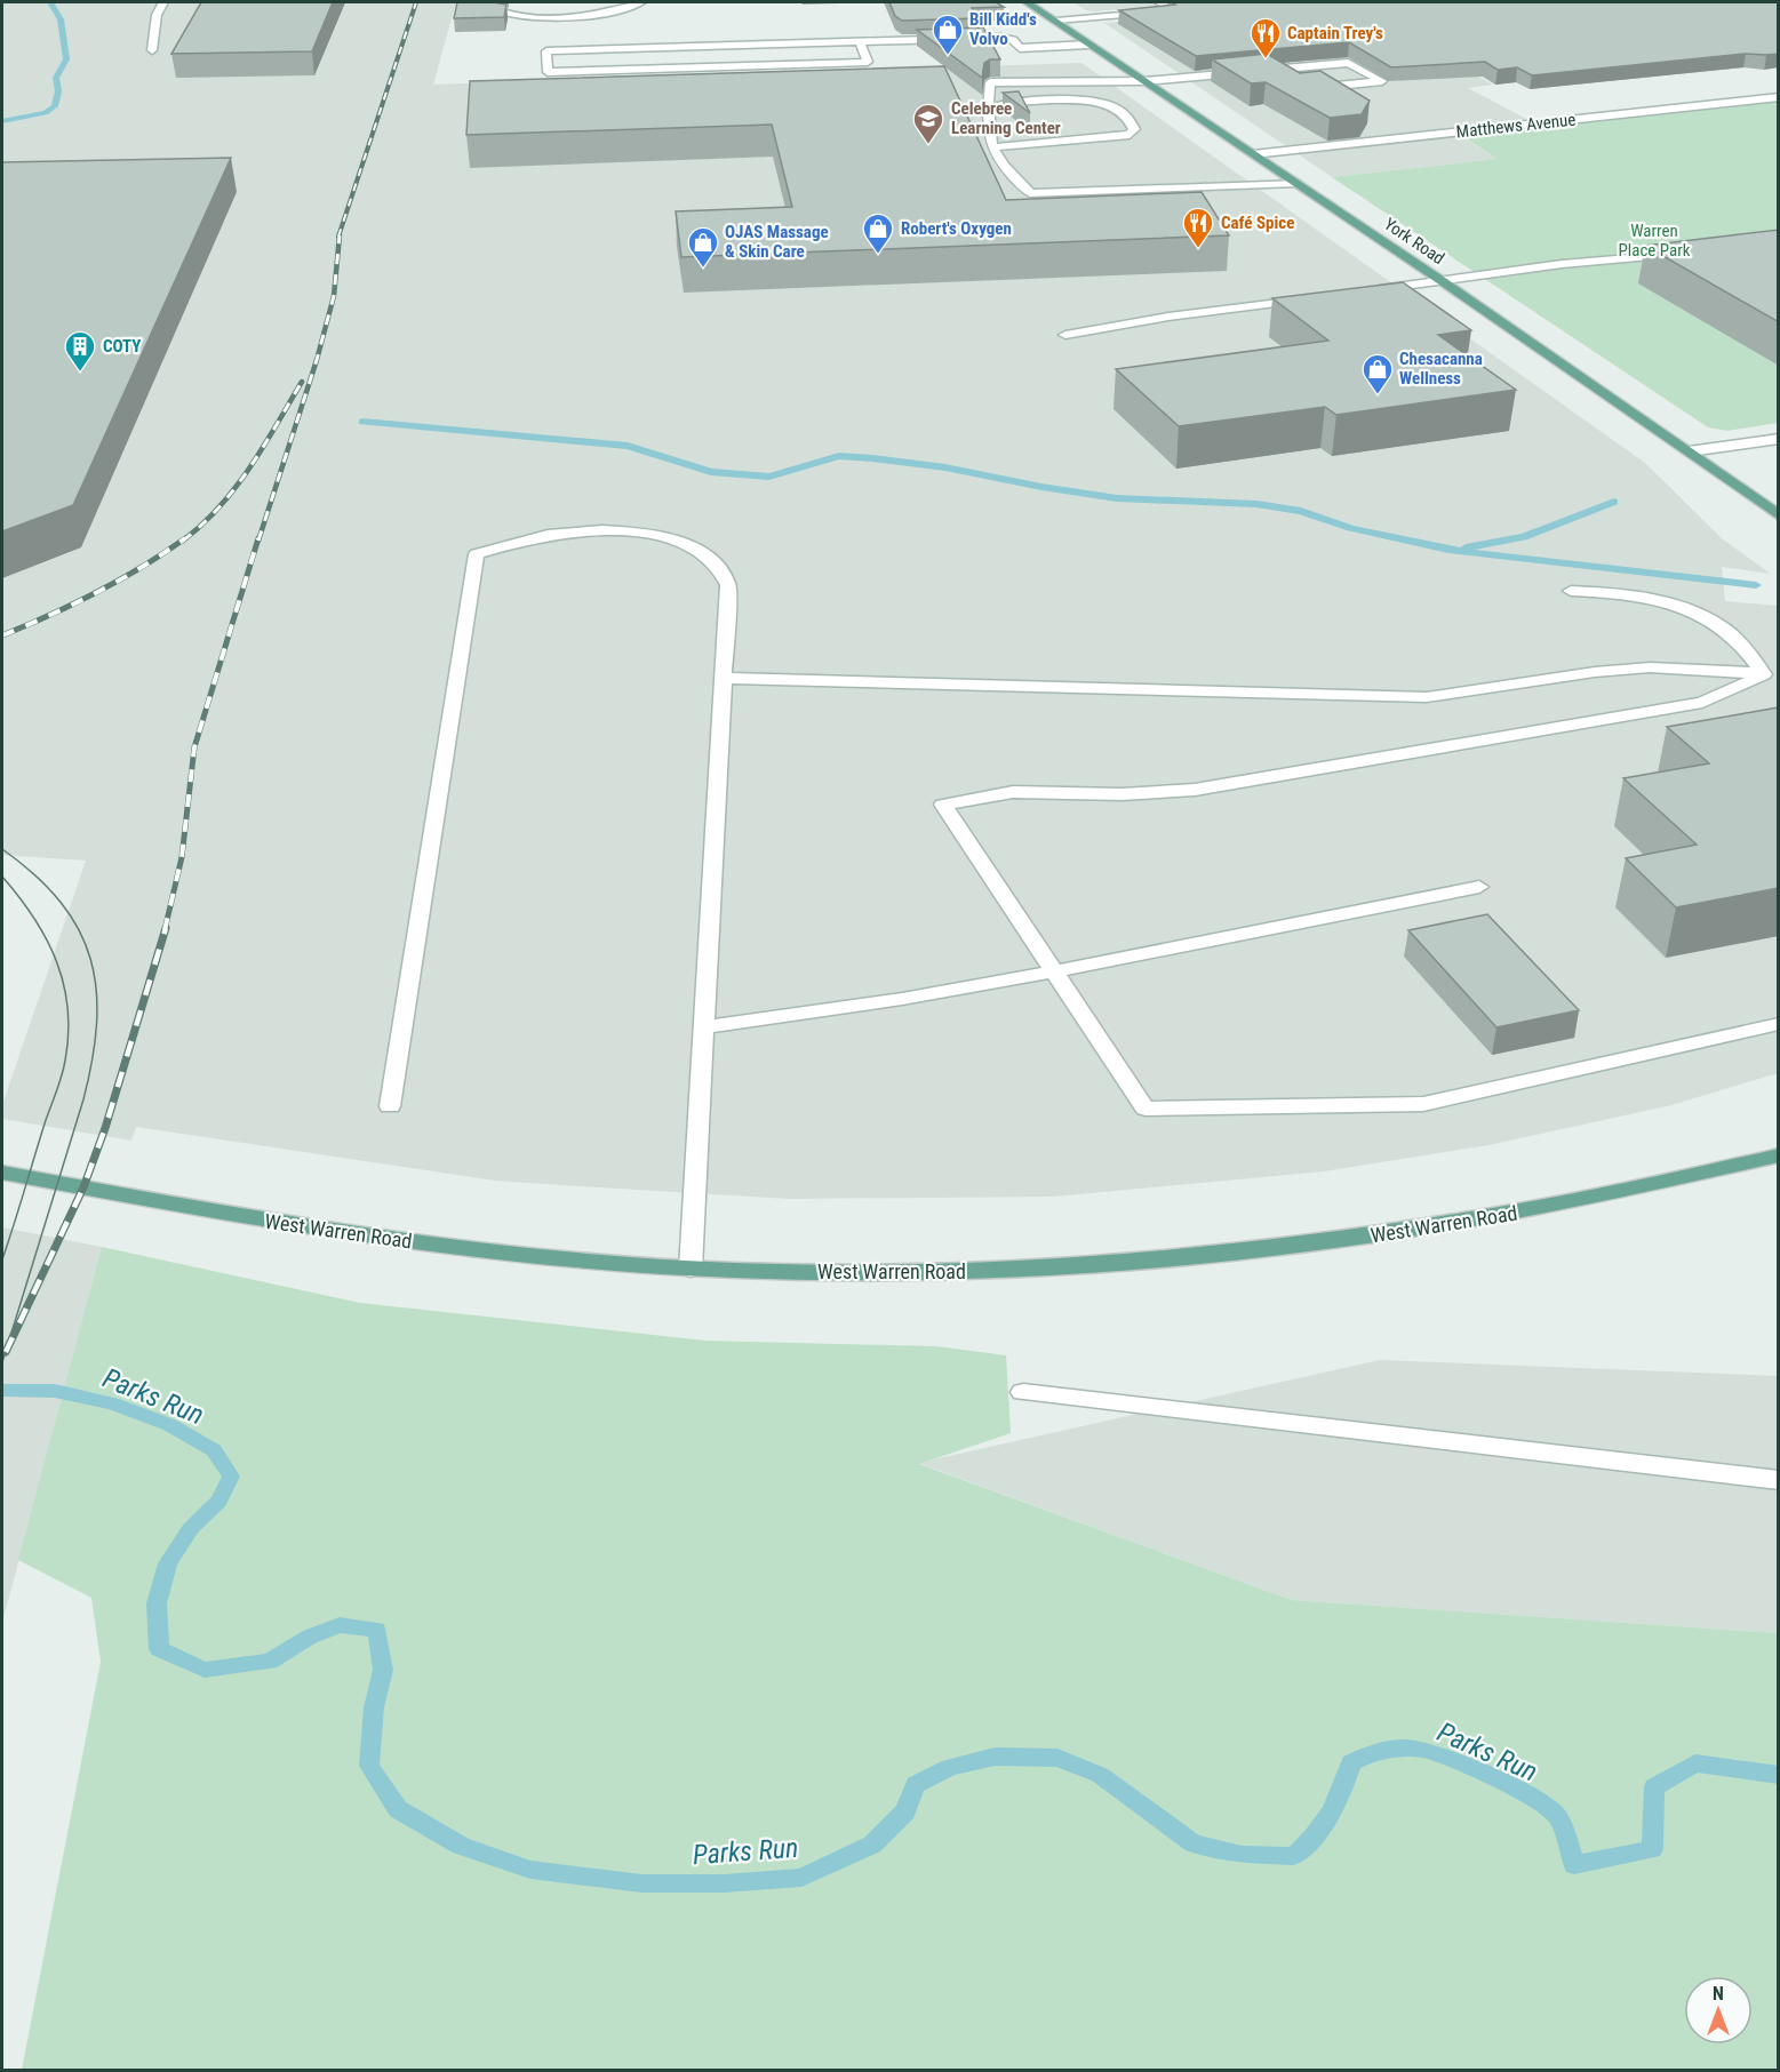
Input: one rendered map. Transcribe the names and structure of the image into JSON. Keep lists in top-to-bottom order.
{
  "streets": {
    "main road": ["York Road", "West Warren Road"],
    "street": ["Matthews Avenue"]
  },
  "crossings": [
    ["Matthews Avenue", "York Road"]
  ],
  "water": ["Parks Run"],
  "parks": ["Warren Place Park"],
  "places": {
    "shop": [
      "Bill Kidd's Volvo",
      "Robert's Oxygen",
      "OJAS Massage & Skin Care",
      "Chesacanna Wellness"
    ],
    "restaurant": ["Captain Trey's", "Café Spice"],
    "school or university": ["Celebree Learning Center"],
    "building": ["COTY"]
  },
  "north": "top"
}
